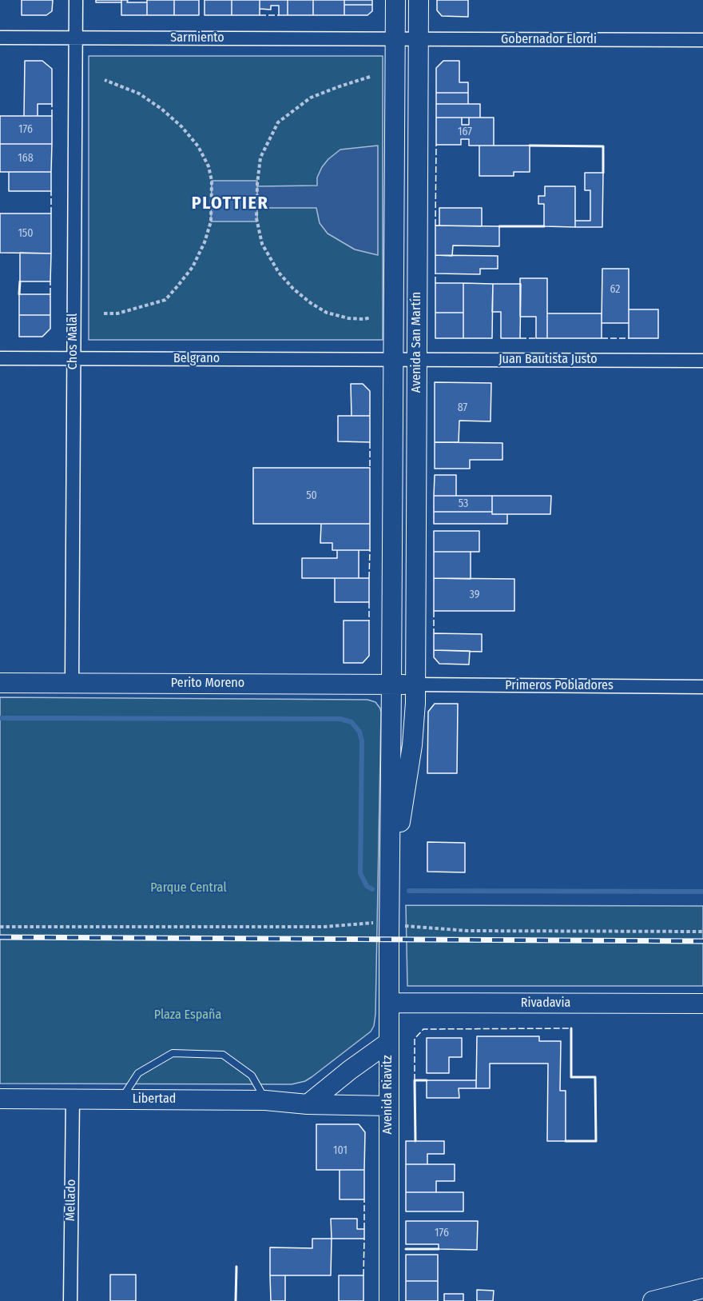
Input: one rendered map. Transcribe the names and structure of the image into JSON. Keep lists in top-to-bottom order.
{
  "streets": {
    "main road": [
      "Avenida San Martín",
      "Perito Moreno",
      "Rivadavia",
      "Avenida Riavitz",
      "Libertad"
    ],
    "street": [
      "Sarmiento",
      "Gobernador Elordi",
      "Chos Malal",
      "Belgrano",
      "Juan Bautista Justo",
      "Primeros Pobladores",
      "Mellado"
    ]
  },
  "crossings": [
    ["Sarmiento", "Gobernador Elordi"],
    ["Sarmiento", "Chos Malal"],
    ["Sarmiento", "Avenida San Martín"],
    ["Gobernador Elordi", "Avenida San Martín"],
    ["Chos Malal", "Belgrano"],
    ["Chos Malal", "Perito Moreno"],
    ["Avenida San Martín", "Belgrano"],
    ["Avenida San Martín", "Juan Bautista Justo"],
    ["Avenida San Martín", "Perito Moreno"],
    ["Avenida San Martín", "Primeros Pobladores"],
    ["Avenida San Martín", "Avenida Riavitz"],
    ["Belgrano", "Juan Bautista Justo"],
    ["Perito Moreno", "Primeros Pobladores"],
    ["Perito Moreno", "Avenida Riavitz"],
    ["Primeros Pobladores", "Avenida Riavitz"],
    ["Rivadavia", "Avenida Riavitz"],
    ["Avenida Riavitz", "Libertad"],
    ["Libertad", "Mellado"]
  ],
  "districts": ["PLOTTIER"],
  "parks": ["Parque Central", "Plaza España"],
  "house_numbers": [
    "176",
    "167",
    "168",
    "150",
    "62",
    "87",
    "50",
    "53",
    "39",
    "101",
    "176"
  ]
}
